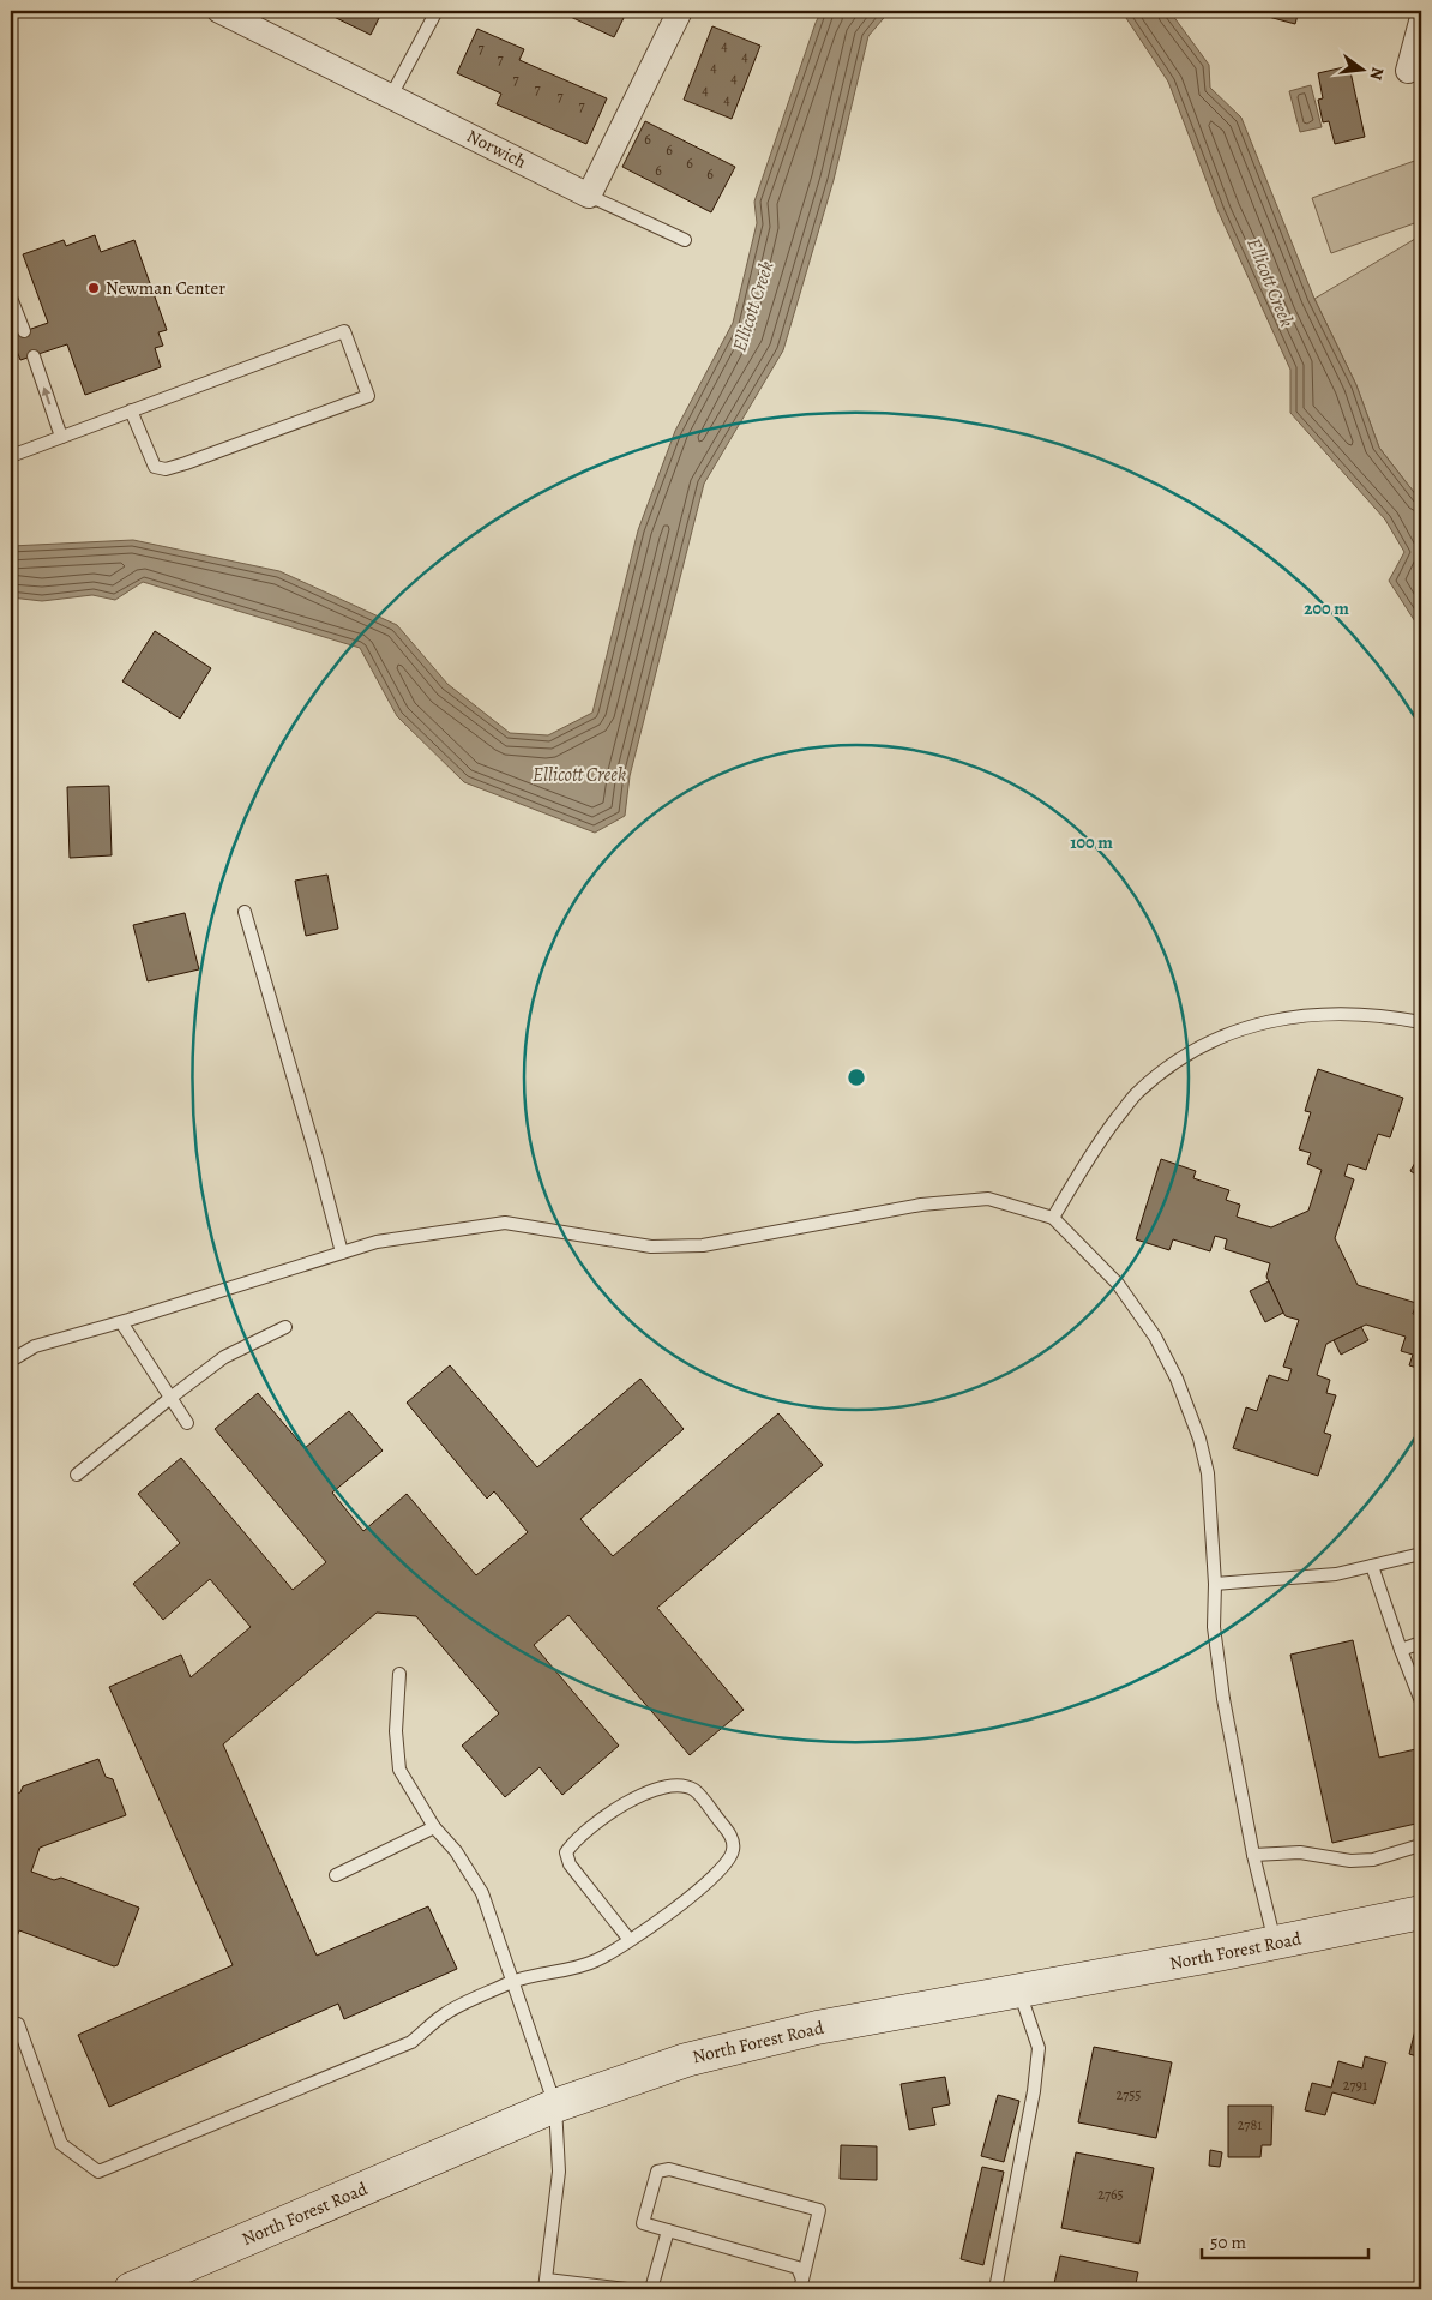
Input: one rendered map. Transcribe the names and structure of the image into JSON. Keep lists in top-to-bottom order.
{
  "streets": {
    "street": ["Norwich", "North Forest Road"]
  },
  "water": ["Ellicott Creek"],
  "places": ["Newman Center"],
  "house_numbers": [
    "4",
    "7",
    "4",
    "7",
    "4",
    "4",
    "7",
    "7",
    "4",
    "7",
    "4",
    "7",
    "6",
    "6",
    "6",
    "6",
    "6",
    "2791",
    "2755",
    "2781",
    "2765"
  ],
  "scale_bar": "50 m",
  "north": "right",
  "rings": ["200 m", "100 m"]
}
